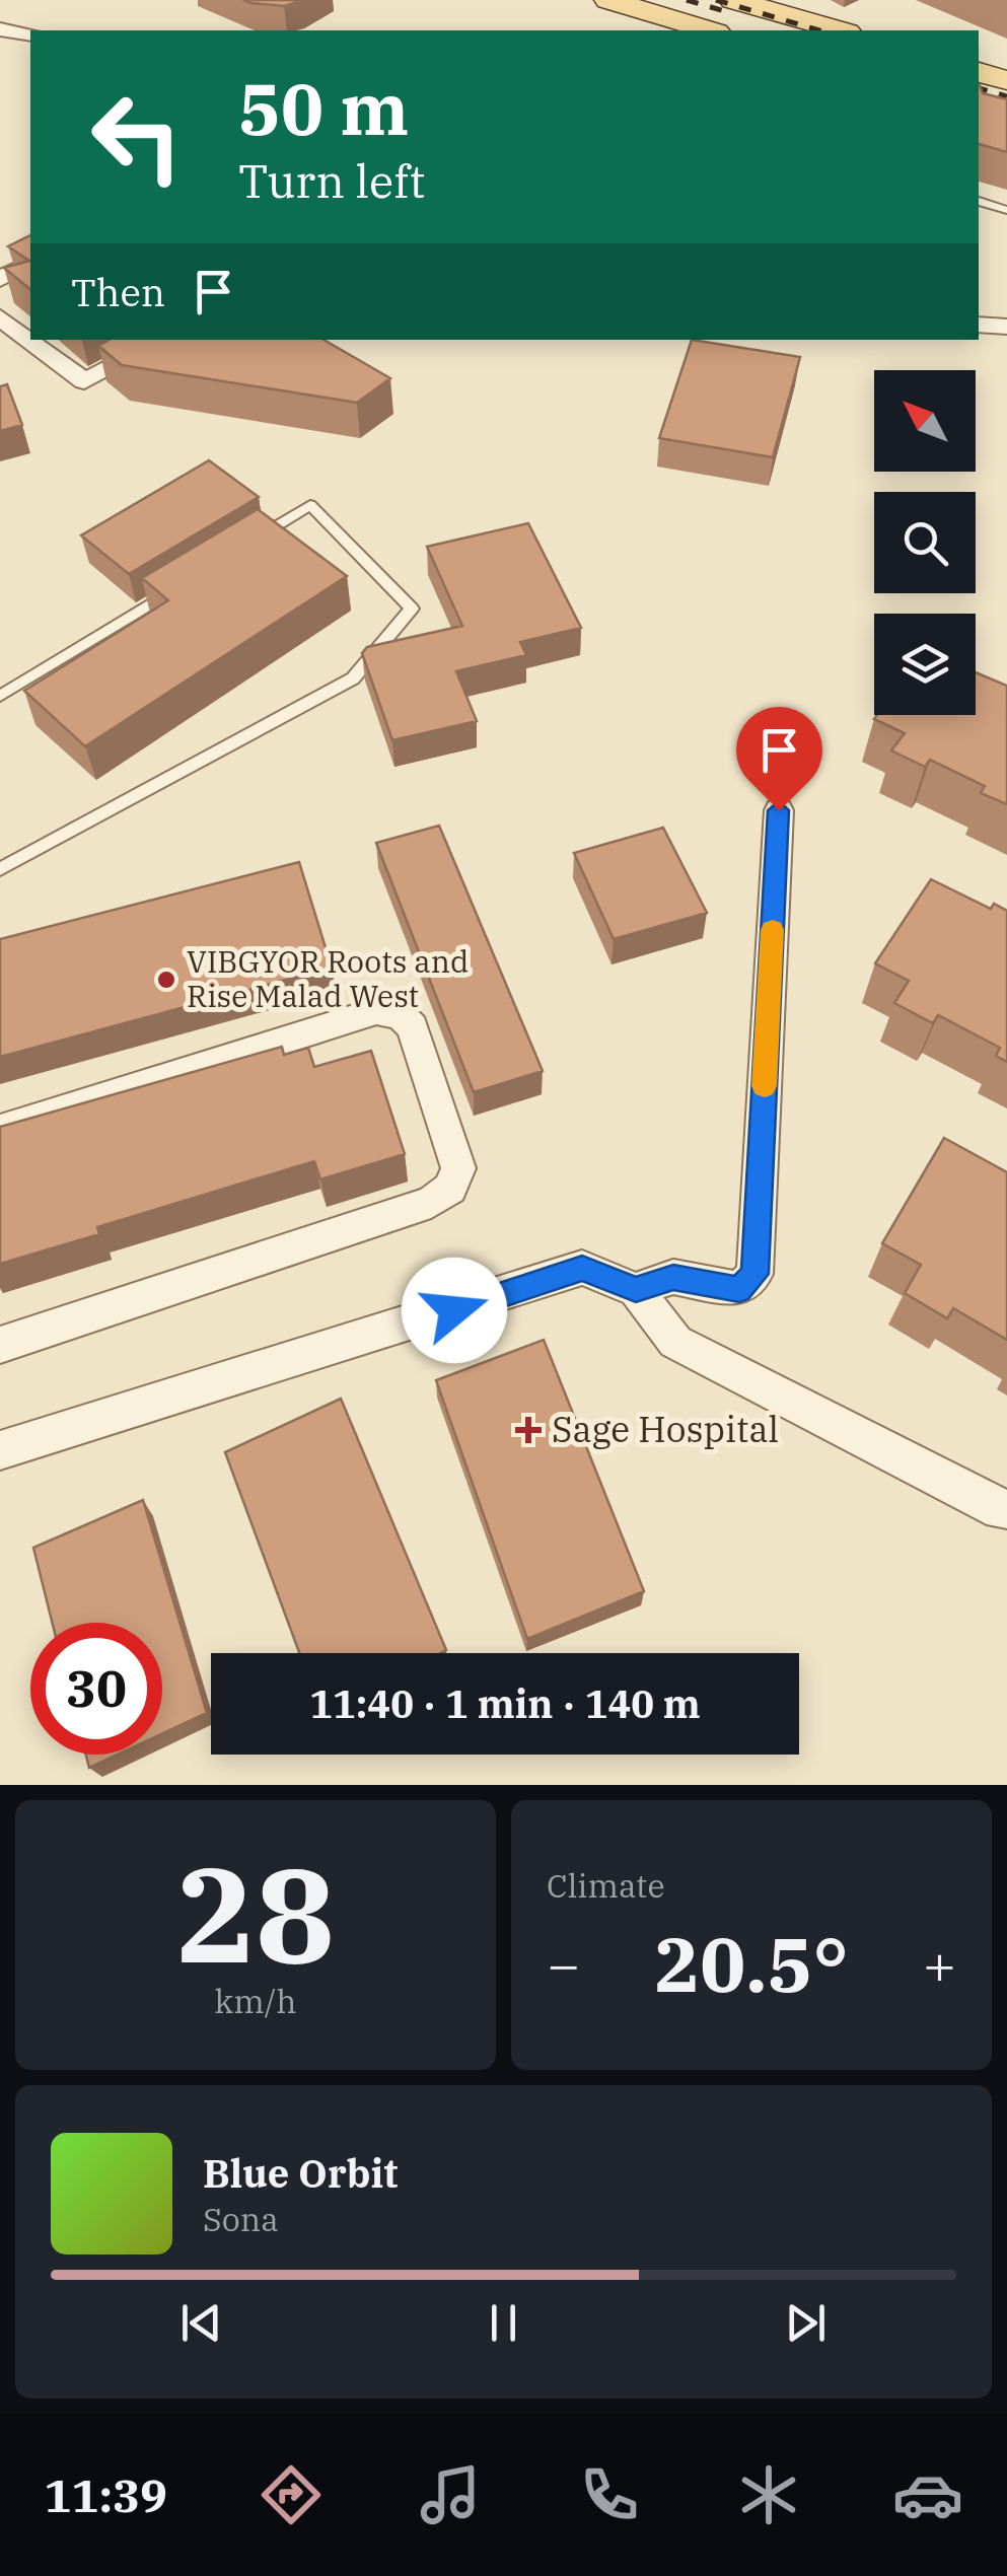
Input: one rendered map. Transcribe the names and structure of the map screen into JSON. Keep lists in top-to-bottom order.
{
  "places": {
    "other": ["VIBGYOR Roots and Rise Malad West"],
    "health": ["Sage Hospital"]
  },
  "north": "top left",
  "page": {
    "turn": ["50 m", "Turn left"],
    "then": "Then",
    "limit": "30",
    "trip": "11:40 · 1 min · 140 m",
    "tile": [
      ["28", "km/h"],
      "Climate"
    ],
    "heat": ["−", "20.5°", "+"],
    "song": ["Blue Orbit", "Sona"],
    "tabs": "11:39"
  }
}
